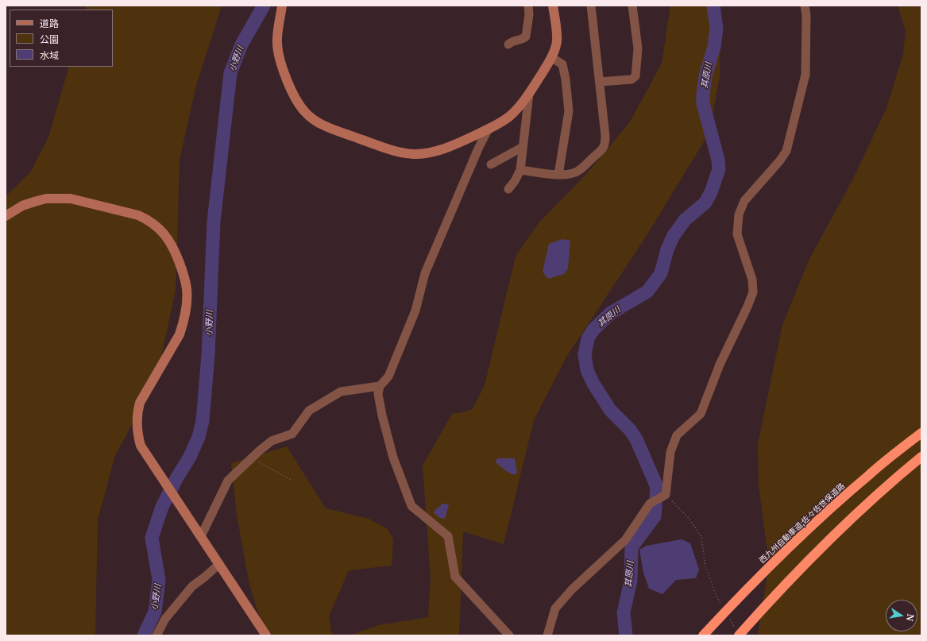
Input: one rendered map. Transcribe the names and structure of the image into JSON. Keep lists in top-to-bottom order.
{
  "streets": {
    "highway": ["西九州自動車道;佐々佐世保道路"]
  },
  "water": ["小野川", "其原川"],
  "legend": ["道路", "公園", "水域"],
  "north": "right"
}
